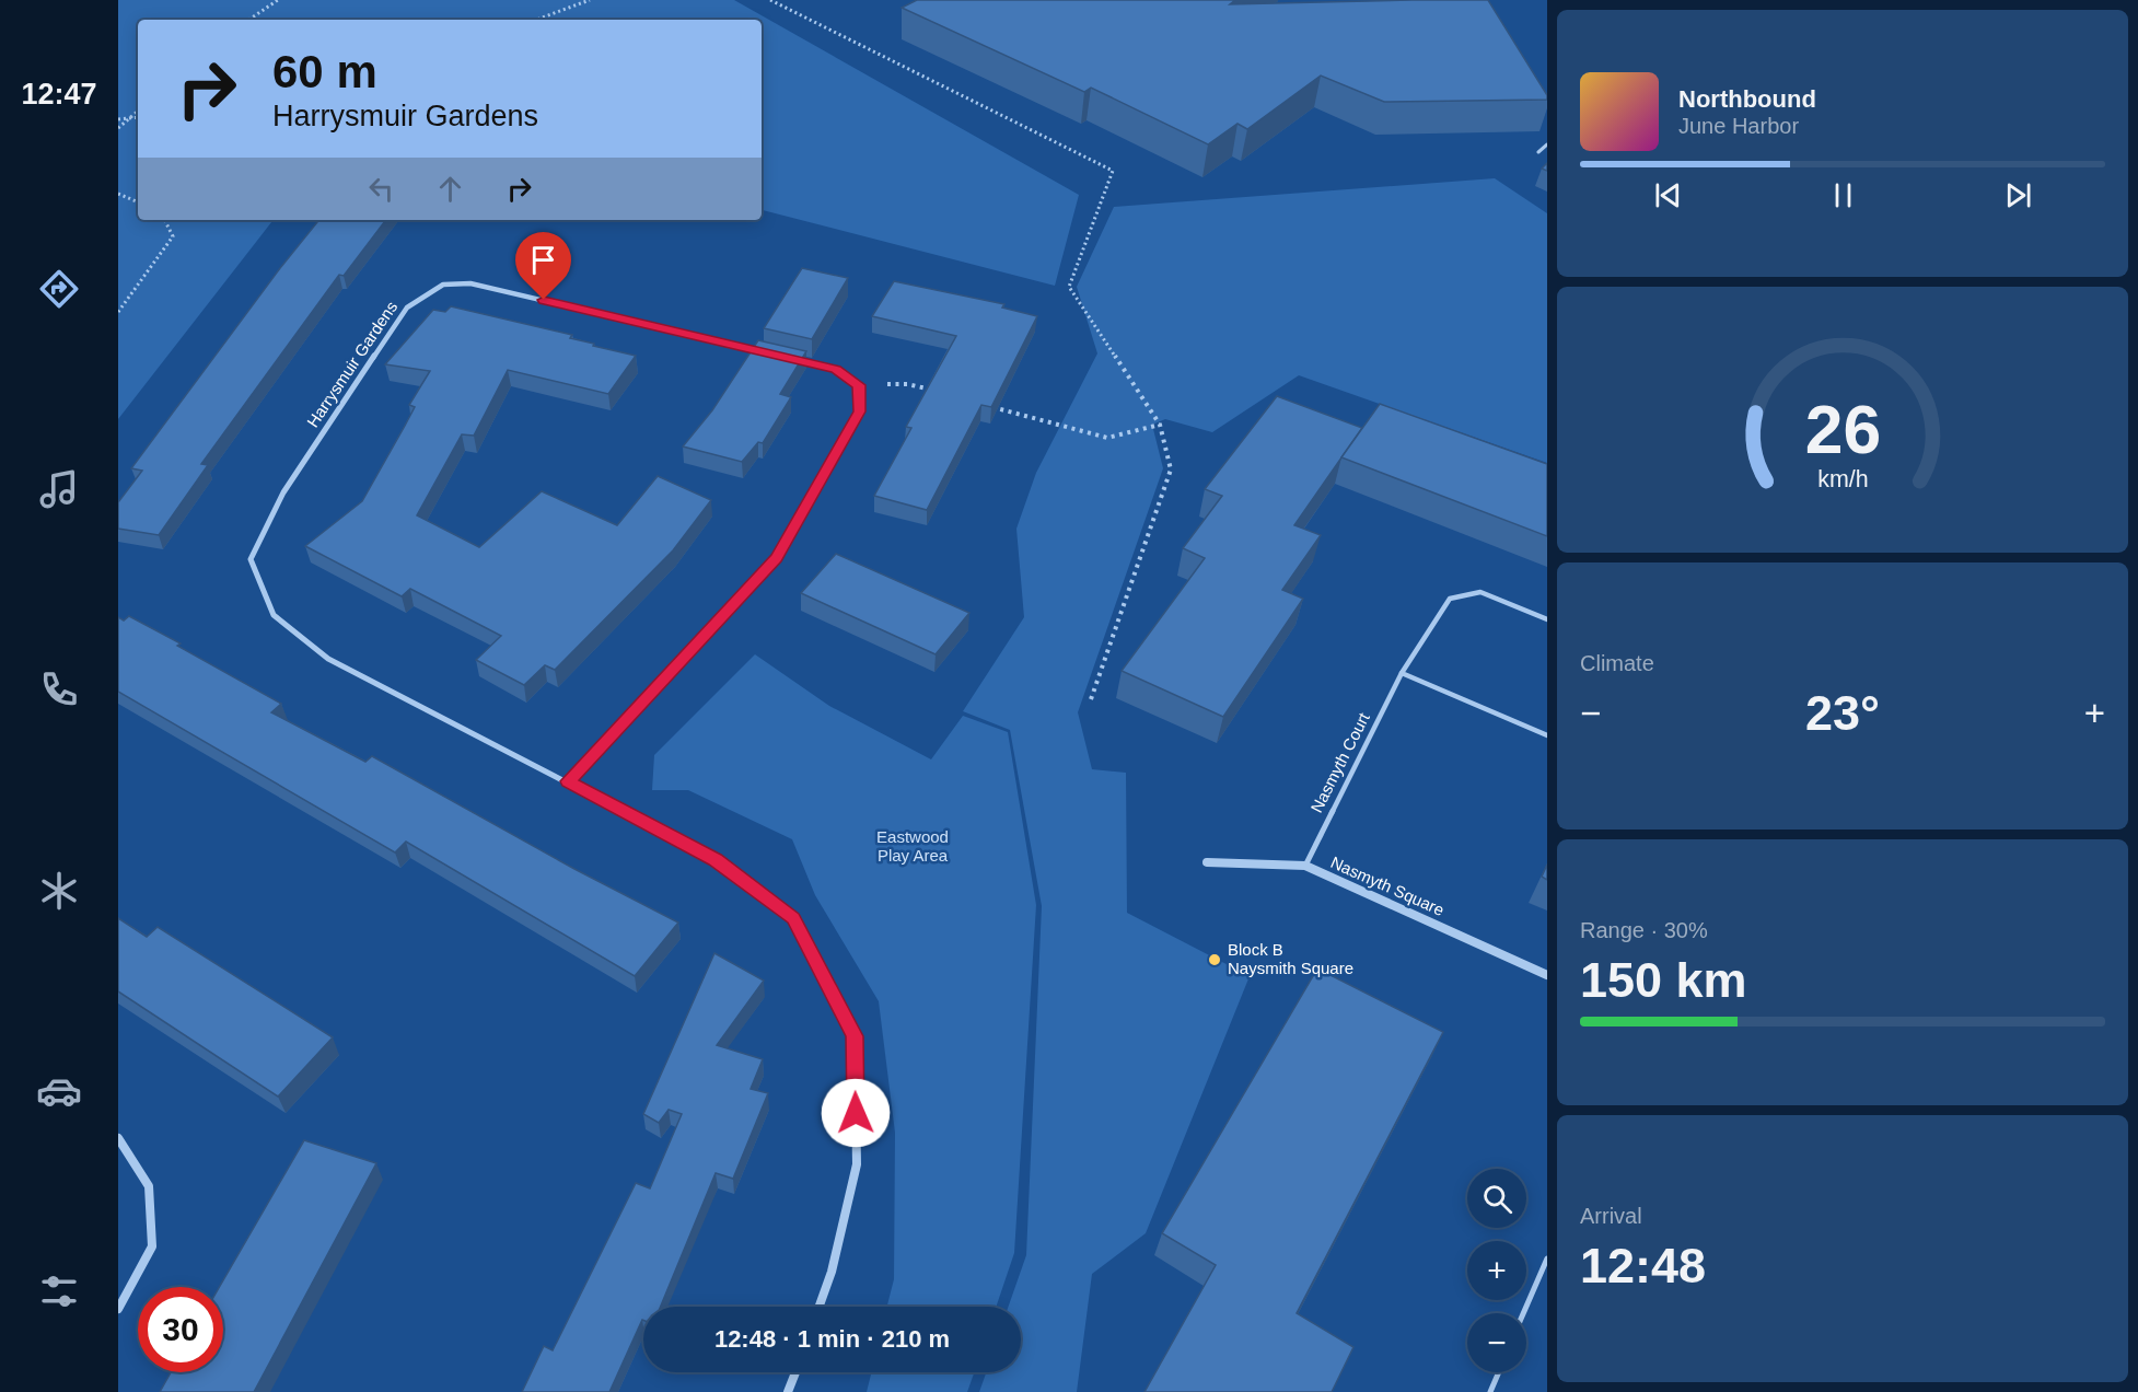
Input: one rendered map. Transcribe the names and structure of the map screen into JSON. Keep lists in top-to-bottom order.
{
  "streets": {
    "street": ["Harrysmuir Gardens", "Nasmyth Square"],
    "lane": ["Nasmyth Court"]
  },
  "crossings": [
    ["Nasmyth Court", "Nasmyth Square"]
  ],
  "parks": ["Eastwood Play Area"],
  "places": ["Block B Naysmith Square"],
  "page": {
    "tabs": "12:47",
    "turn": ["60 m", "Harrysmuir Gardens"],
    "song": ["Northbound", "June Harbor"],
    "tile": [
      "Climate",
      ["Range · 30%", "150 km"],
      ["Arrival", "12:48"]
    ],
    "heat": ["−", "23°", "+"],
    "map_buttons": ["+", "−"],
    "limit": "30",
    "trip": "12:48 · 1 min · 210 m",
    "gauge": ["26", "km/h"]
  }
}
